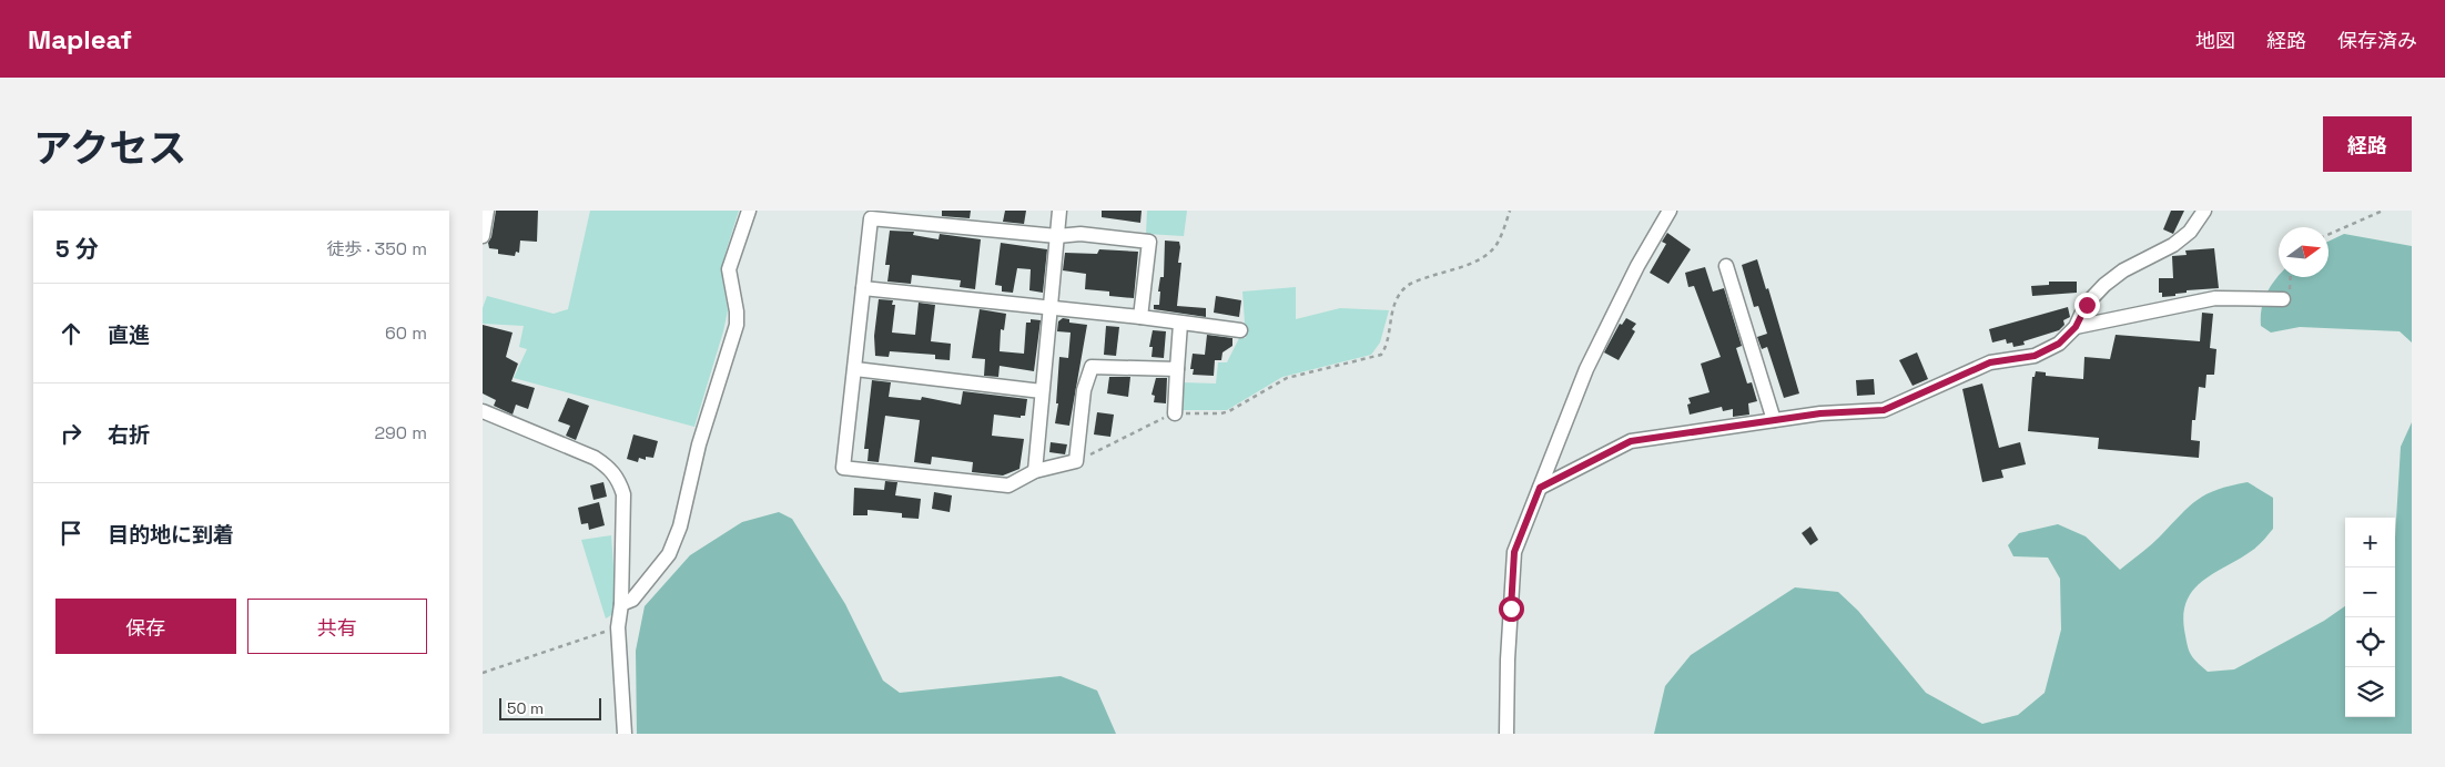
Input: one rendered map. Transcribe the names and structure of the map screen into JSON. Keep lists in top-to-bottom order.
{
  "scale_bar": "50 m",
  "north": "right",
  "page": {
    "header": "Mapleaf",
    "nav": ["地図", "経路", "保存済み"],
    "title": "アクセス",
    "buttons": [
      "経路",
      ["保存", "共有"]
    ],
    "heading": ["5 分", "徒歩 · 350 m"],
    "list": [
      ["直進", "60 m"],
      ["右折", "290 m"],
      "目的地に到着"
    ],
    "map_buttons": ["+", "−"],
    "scale": "50 m"
  }
}
